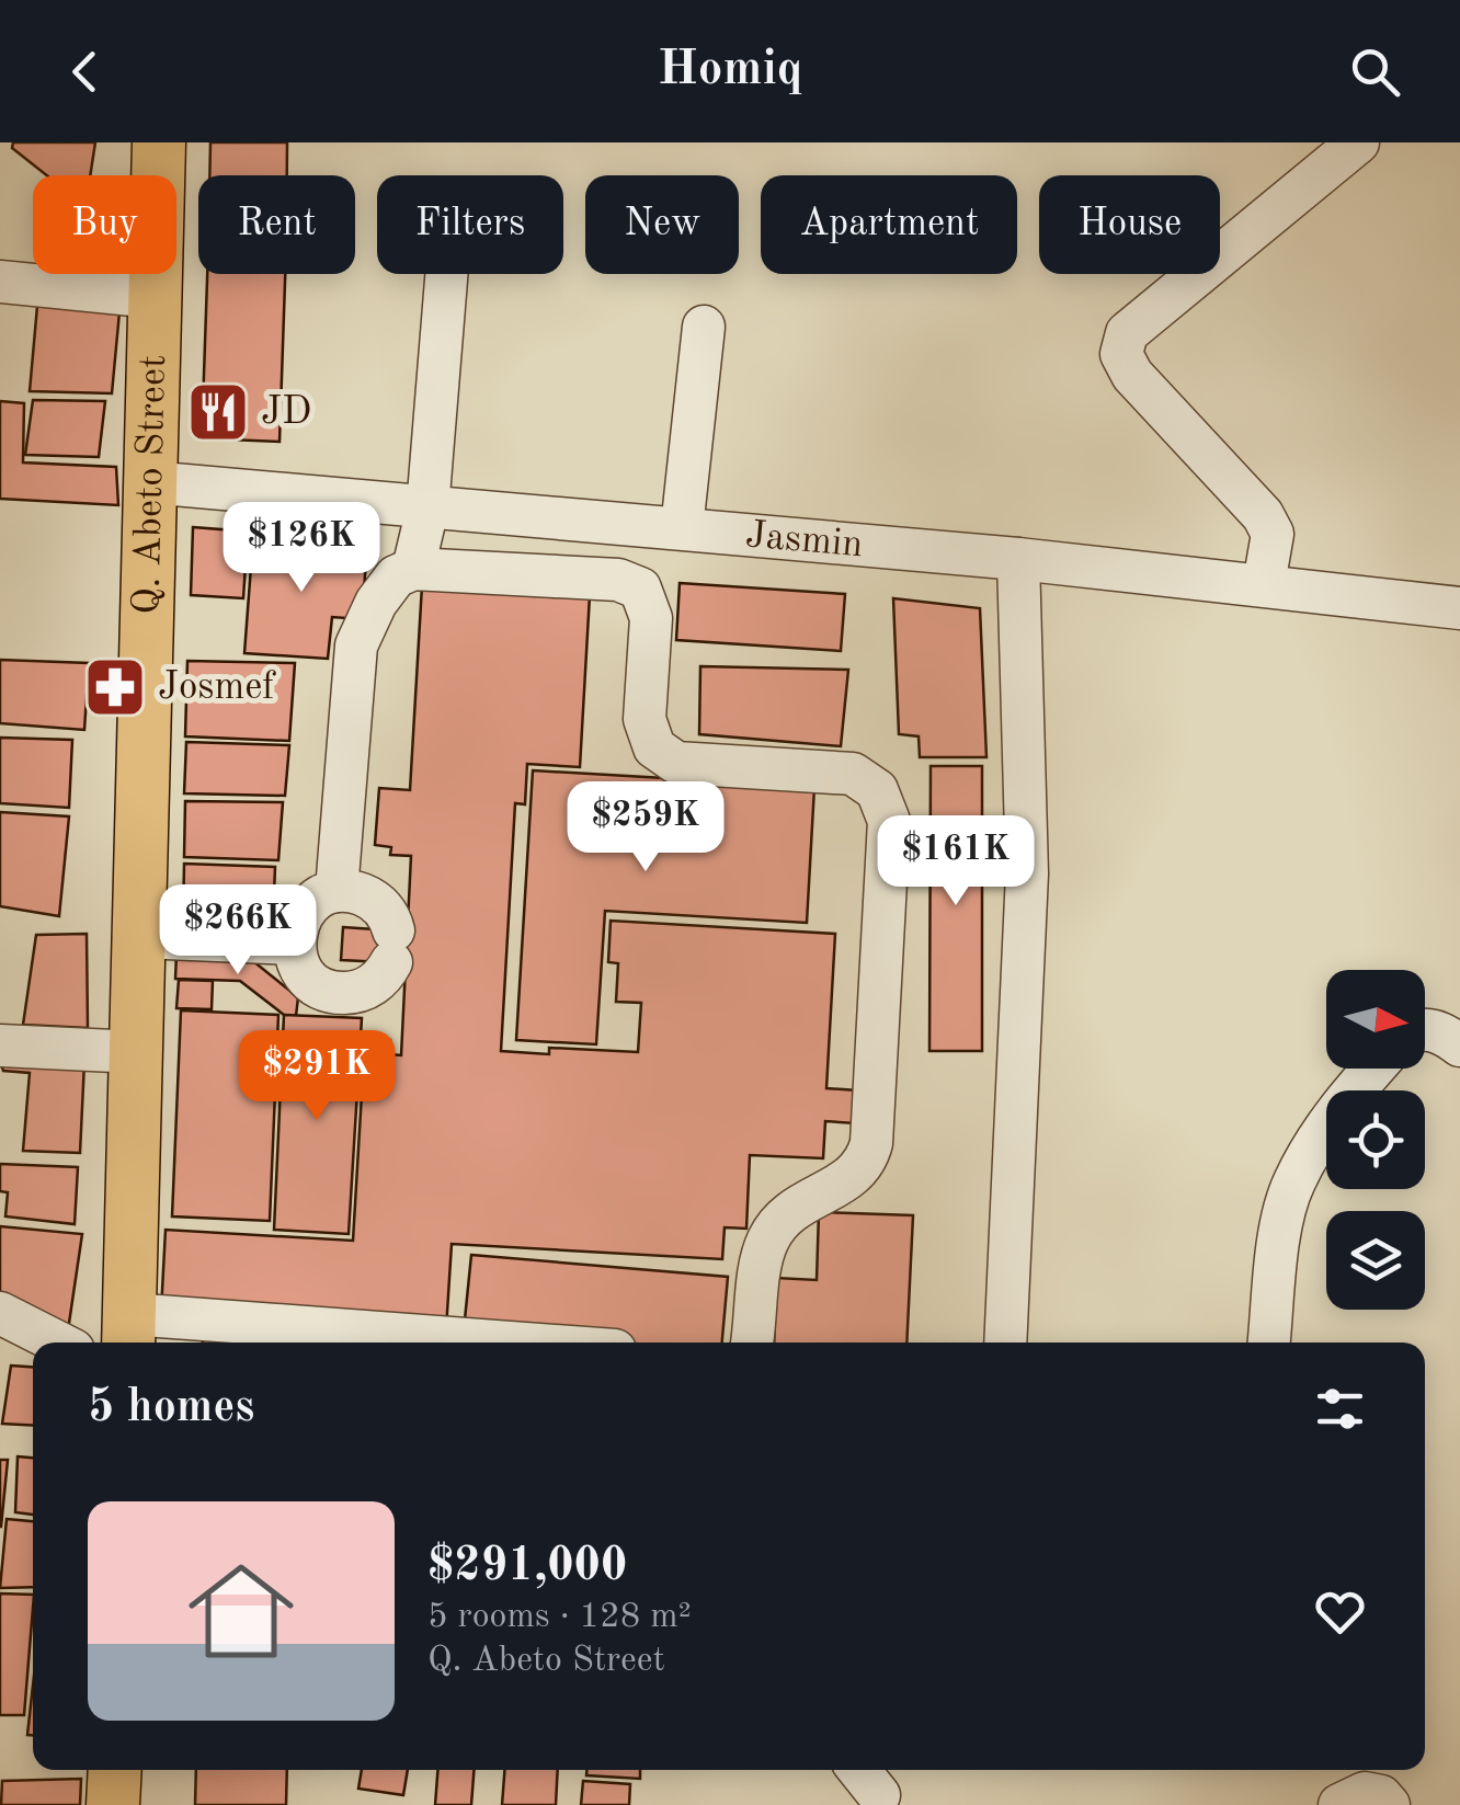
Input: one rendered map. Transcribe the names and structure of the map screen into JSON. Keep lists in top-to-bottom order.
{
  "streets": {
    "main road": ["Q. Abeto Street"],
    "street": ["Jasmin"]
  },
  "crossings": [
    ["Q. Abeto Street", "Jasmin"]
  ],
  "places": {
    "restaurant": ["JD"],
    "pharmacy": ["Josmef"]
  },
  "north": "right",
  "page": {
    "header": "Homiq",
    "chip": [
      "Buy",
      "Rent",
      "Filters",
      "New",
      "Apartment",
      "House"
    ],
    "price": [
      "$126K",
      "$259K",
      "$161K",
      "$266K",
      "$291K"
    ],
    "heading": "5 homes",
    "list": [
      {
        "name": "$291,000",
        "note": "5 rooms · 128 m² · Q. Abeto Street"
      }
    ]
  }
}
